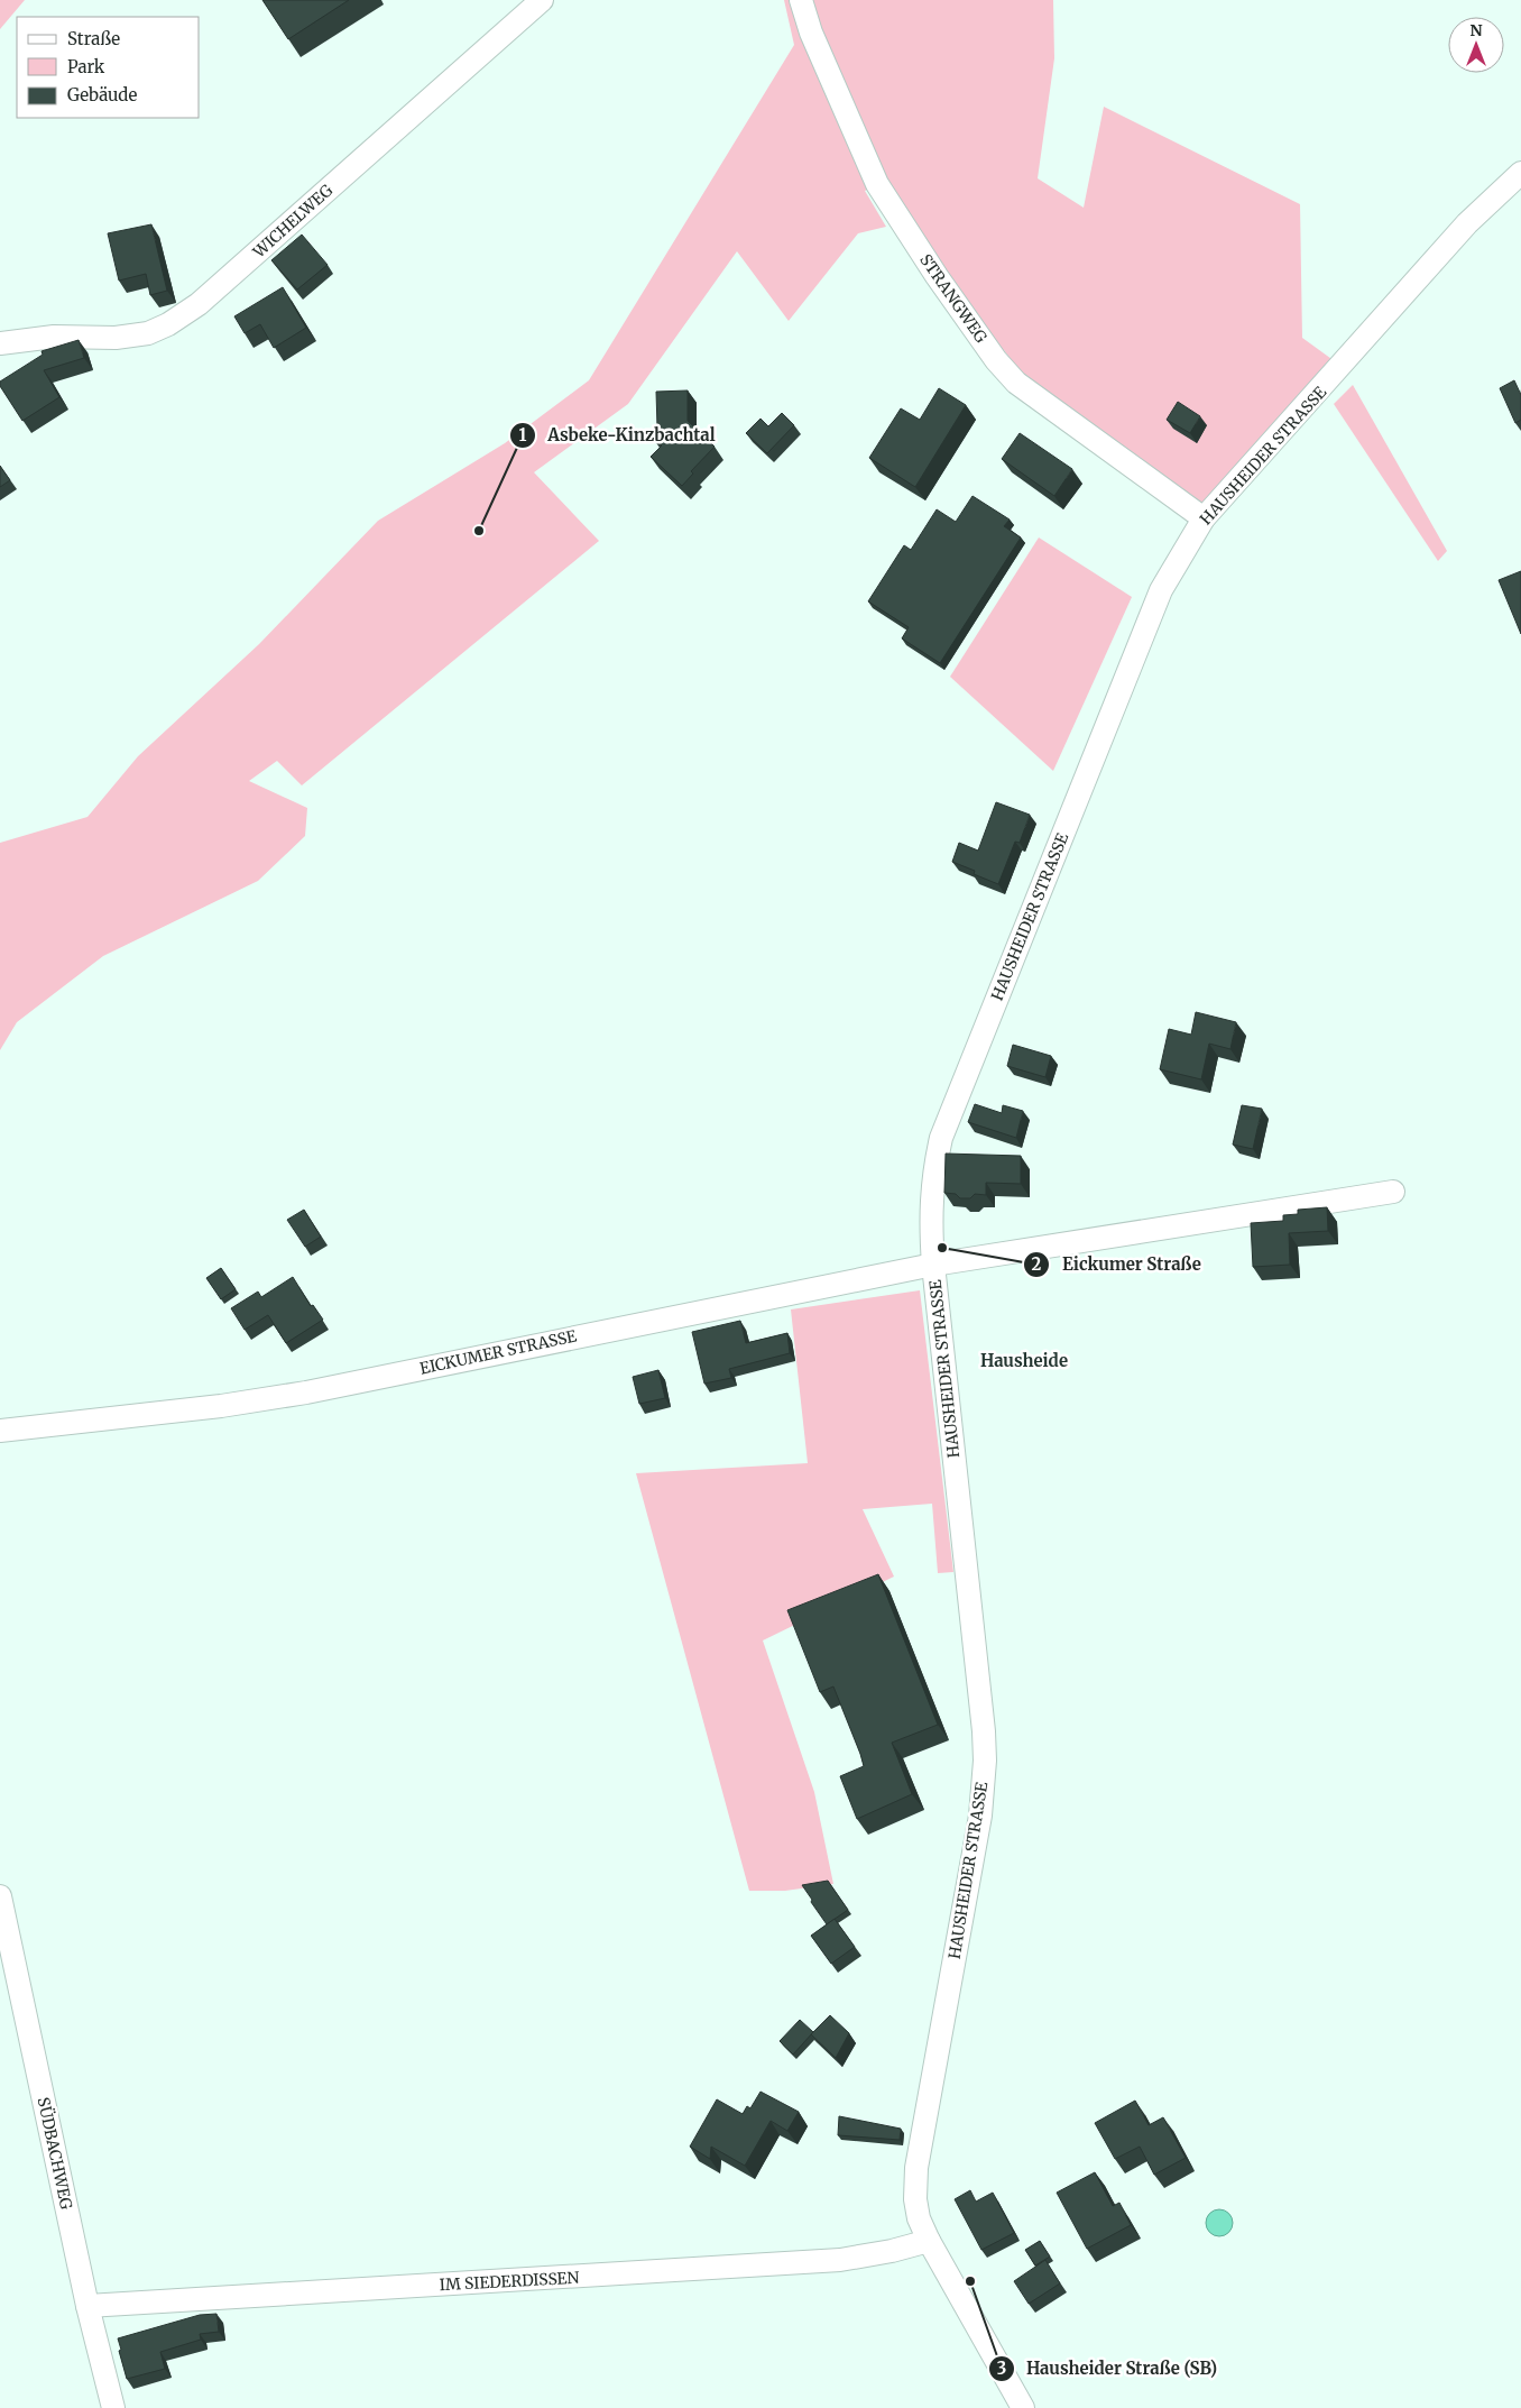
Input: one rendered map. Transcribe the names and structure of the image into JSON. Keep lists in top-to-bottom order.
{
  "streets": {
    "street": [
      "WICHELWEG",
      "STRANGWEG",
      "HAUSHEIDER STRASSE",
      "EICKUMER STRASSE",
      "SÜDBACHWEG",
      "IM SIEDERDISSEN"
    ]
  },
  "crossings": [
    ["STRANGWEG", "HAUSHEIDER STRASSE"],
    ["HAUSHEIDER STRASSE", "EICKUMER STRASSE"],
    ["HAUSHEIDER STRASSE", "IM SIEDERDISSEN"],
    ["SÜDBACHWEG", "IM SIEDERDISSEN"]
  ],
  "districts": ["Hausheide"],
  "places": ["Asbeke-Kinzbachtal", "Eickumer Straße", "Hausheider Straße (SB)"],
  "legend": ["Straße", "Park", "Gebäude"],
  "north": "top"
}
